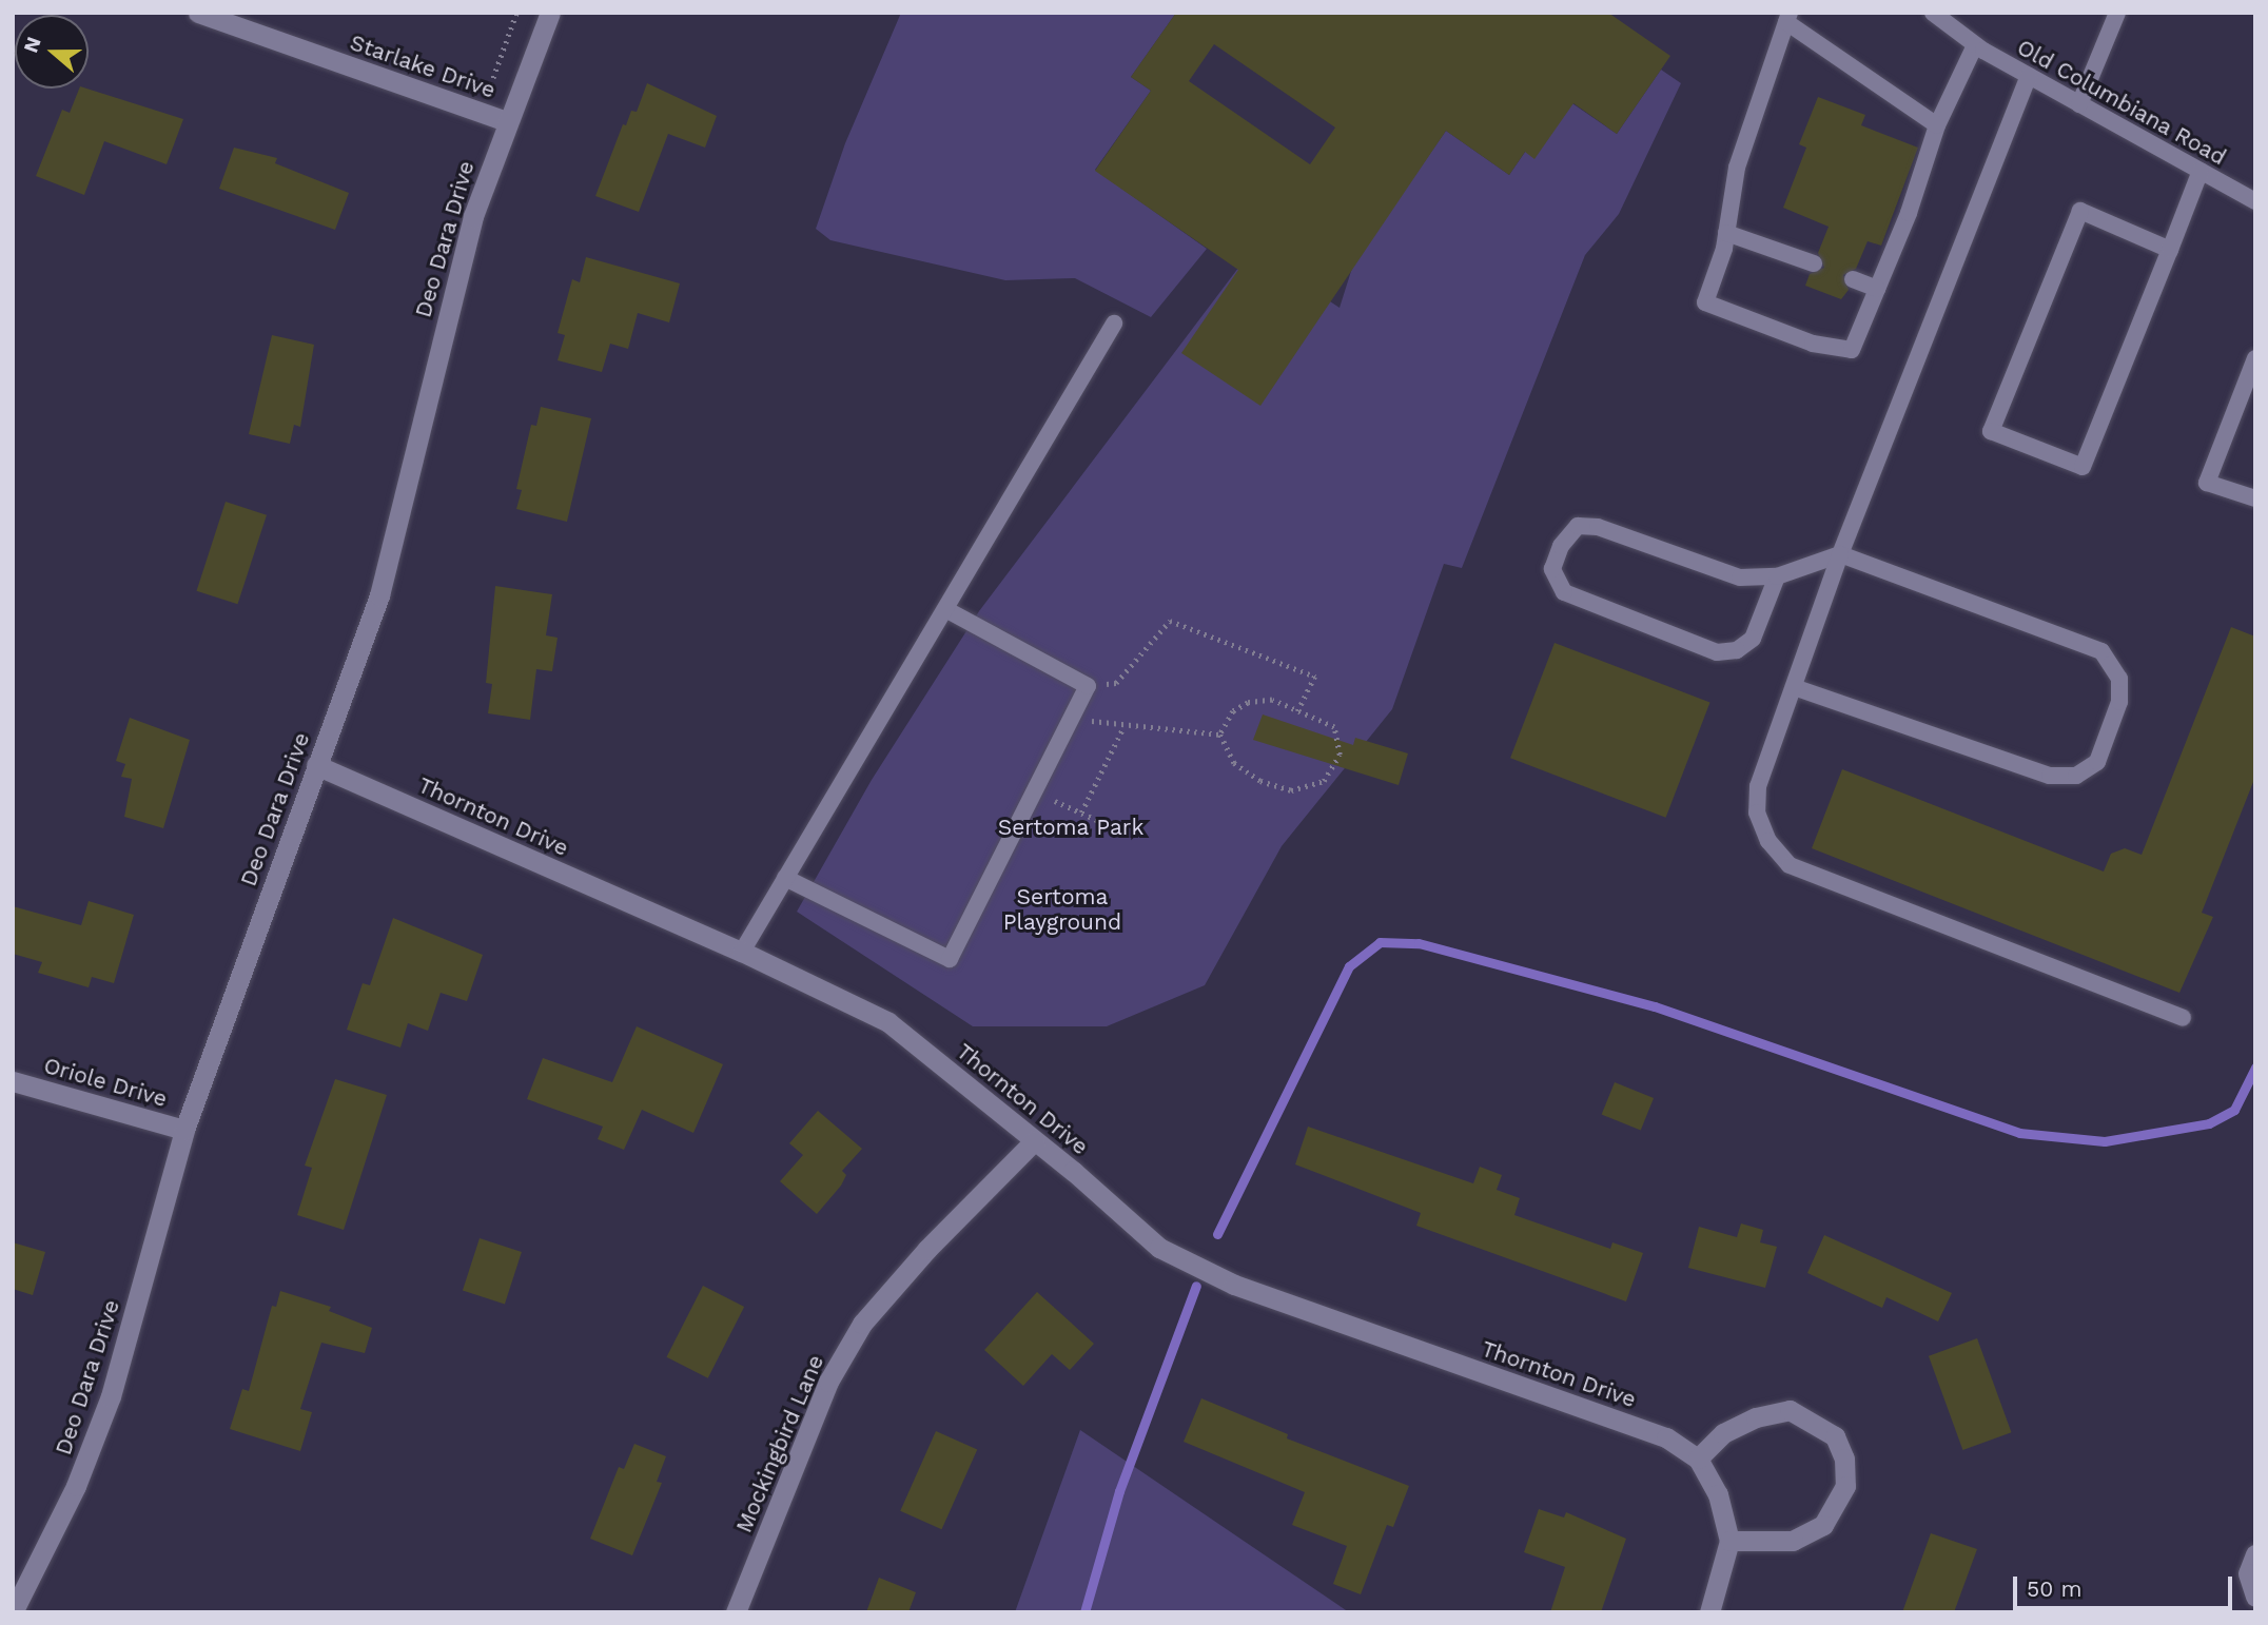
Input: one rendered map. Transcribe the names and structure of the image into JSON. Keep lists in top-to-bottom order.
{
  "streets": {
    "street": [
      "Starlake Drive",
      "Deo Dara Drive",
      "Thornton Drive",
      "Oriole Drive",
      "Mockingbird Lane"
    ],
    "lane": ["Old Columbiana Road"]
  },
  "crossings": [
    ["Starlake Drive", "Deo Dara Drive"],
    ["Deo Dara Drive", "Thornton Drive"],
    ["Deo Dara Drive", "Oriole Drive"],
    ["Thornton Drive", "Mockingbird Lane"]
  ],
  "parks": ["Sertoma Park", "Sertoma Playground"],
  "scale_bar": "50 m",
  "north": "left"
}
